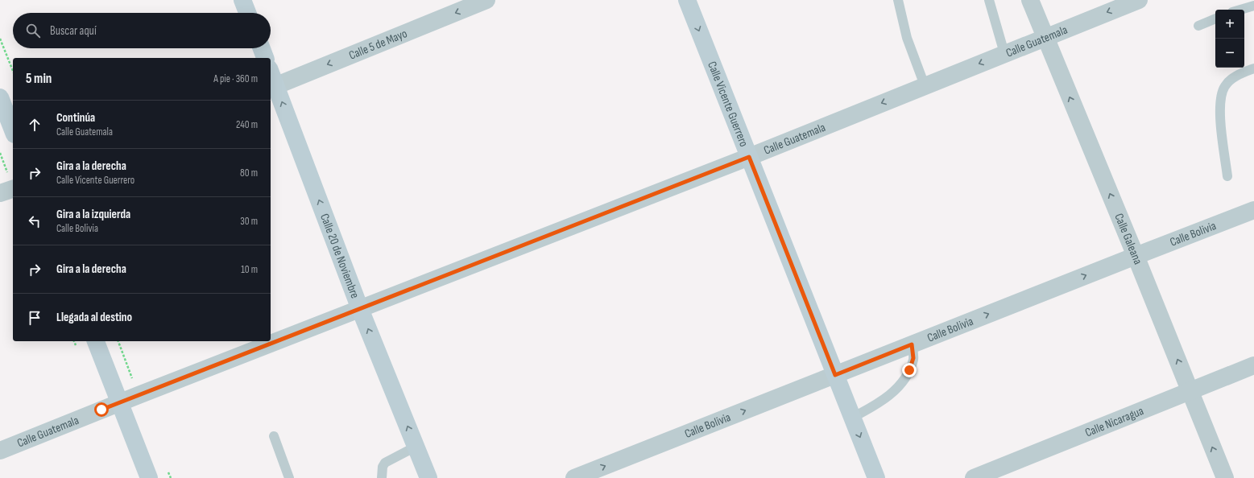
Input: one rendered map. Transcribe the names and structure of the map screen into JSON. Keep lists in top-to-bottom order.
{
  "streets": {
    "main road": ["Calle Vicente Guerrero", "Calle 20 de Noviembre"],
    "street": [
      "Calle Guatemala",
      "Calle 5 de Mayo",
      "Calle Bolivia",
      "Calle Galeana",
      "Calle Nicaragua"
    ]
  },
  "crossings": [
    ["Calle Guatemala", "Calle Vicente Guerrero"],
    ["Calle Guatemala", "Calle Galeana"],
    ["Calle Guatemala", "Calle 20 de Noviembre"],
    ["Calle 5 de Mayo", "Calle 20 de Noviembre"],
    ["Calle Vicente Guerrero", "Calle Bolivia"],
    ["Calle Bolivia", "Calle Galeana"],
    ["Calle Galeana", "Calle Nicaragua"]
  ],
  "one_way": [
    "Calle 5 de Mayo",
    "Calle Vicente Guerrero",
    "Calle Bolivia",
    "Calle Galeana",
    "Calle 20 de Noviembre"
  ],
  "page": {
    "map_buttons": ["+", "−"],
    "search": "Buscar aquí",
    "heading": ["5 min", "A pie · 360 m"],
    "list": [
      ["Continúa", "Calle Guatemala", "240 m"],
      ["Gira a la derecha", "Calle Vicente Guerrero", "80 m"],
      ["Gira a la izquierda", "Calle Bolivia", "30 m"],
      ["Gira a la derecha", "10 m"],
      "Llegada al destino"
    ]
  }
}
